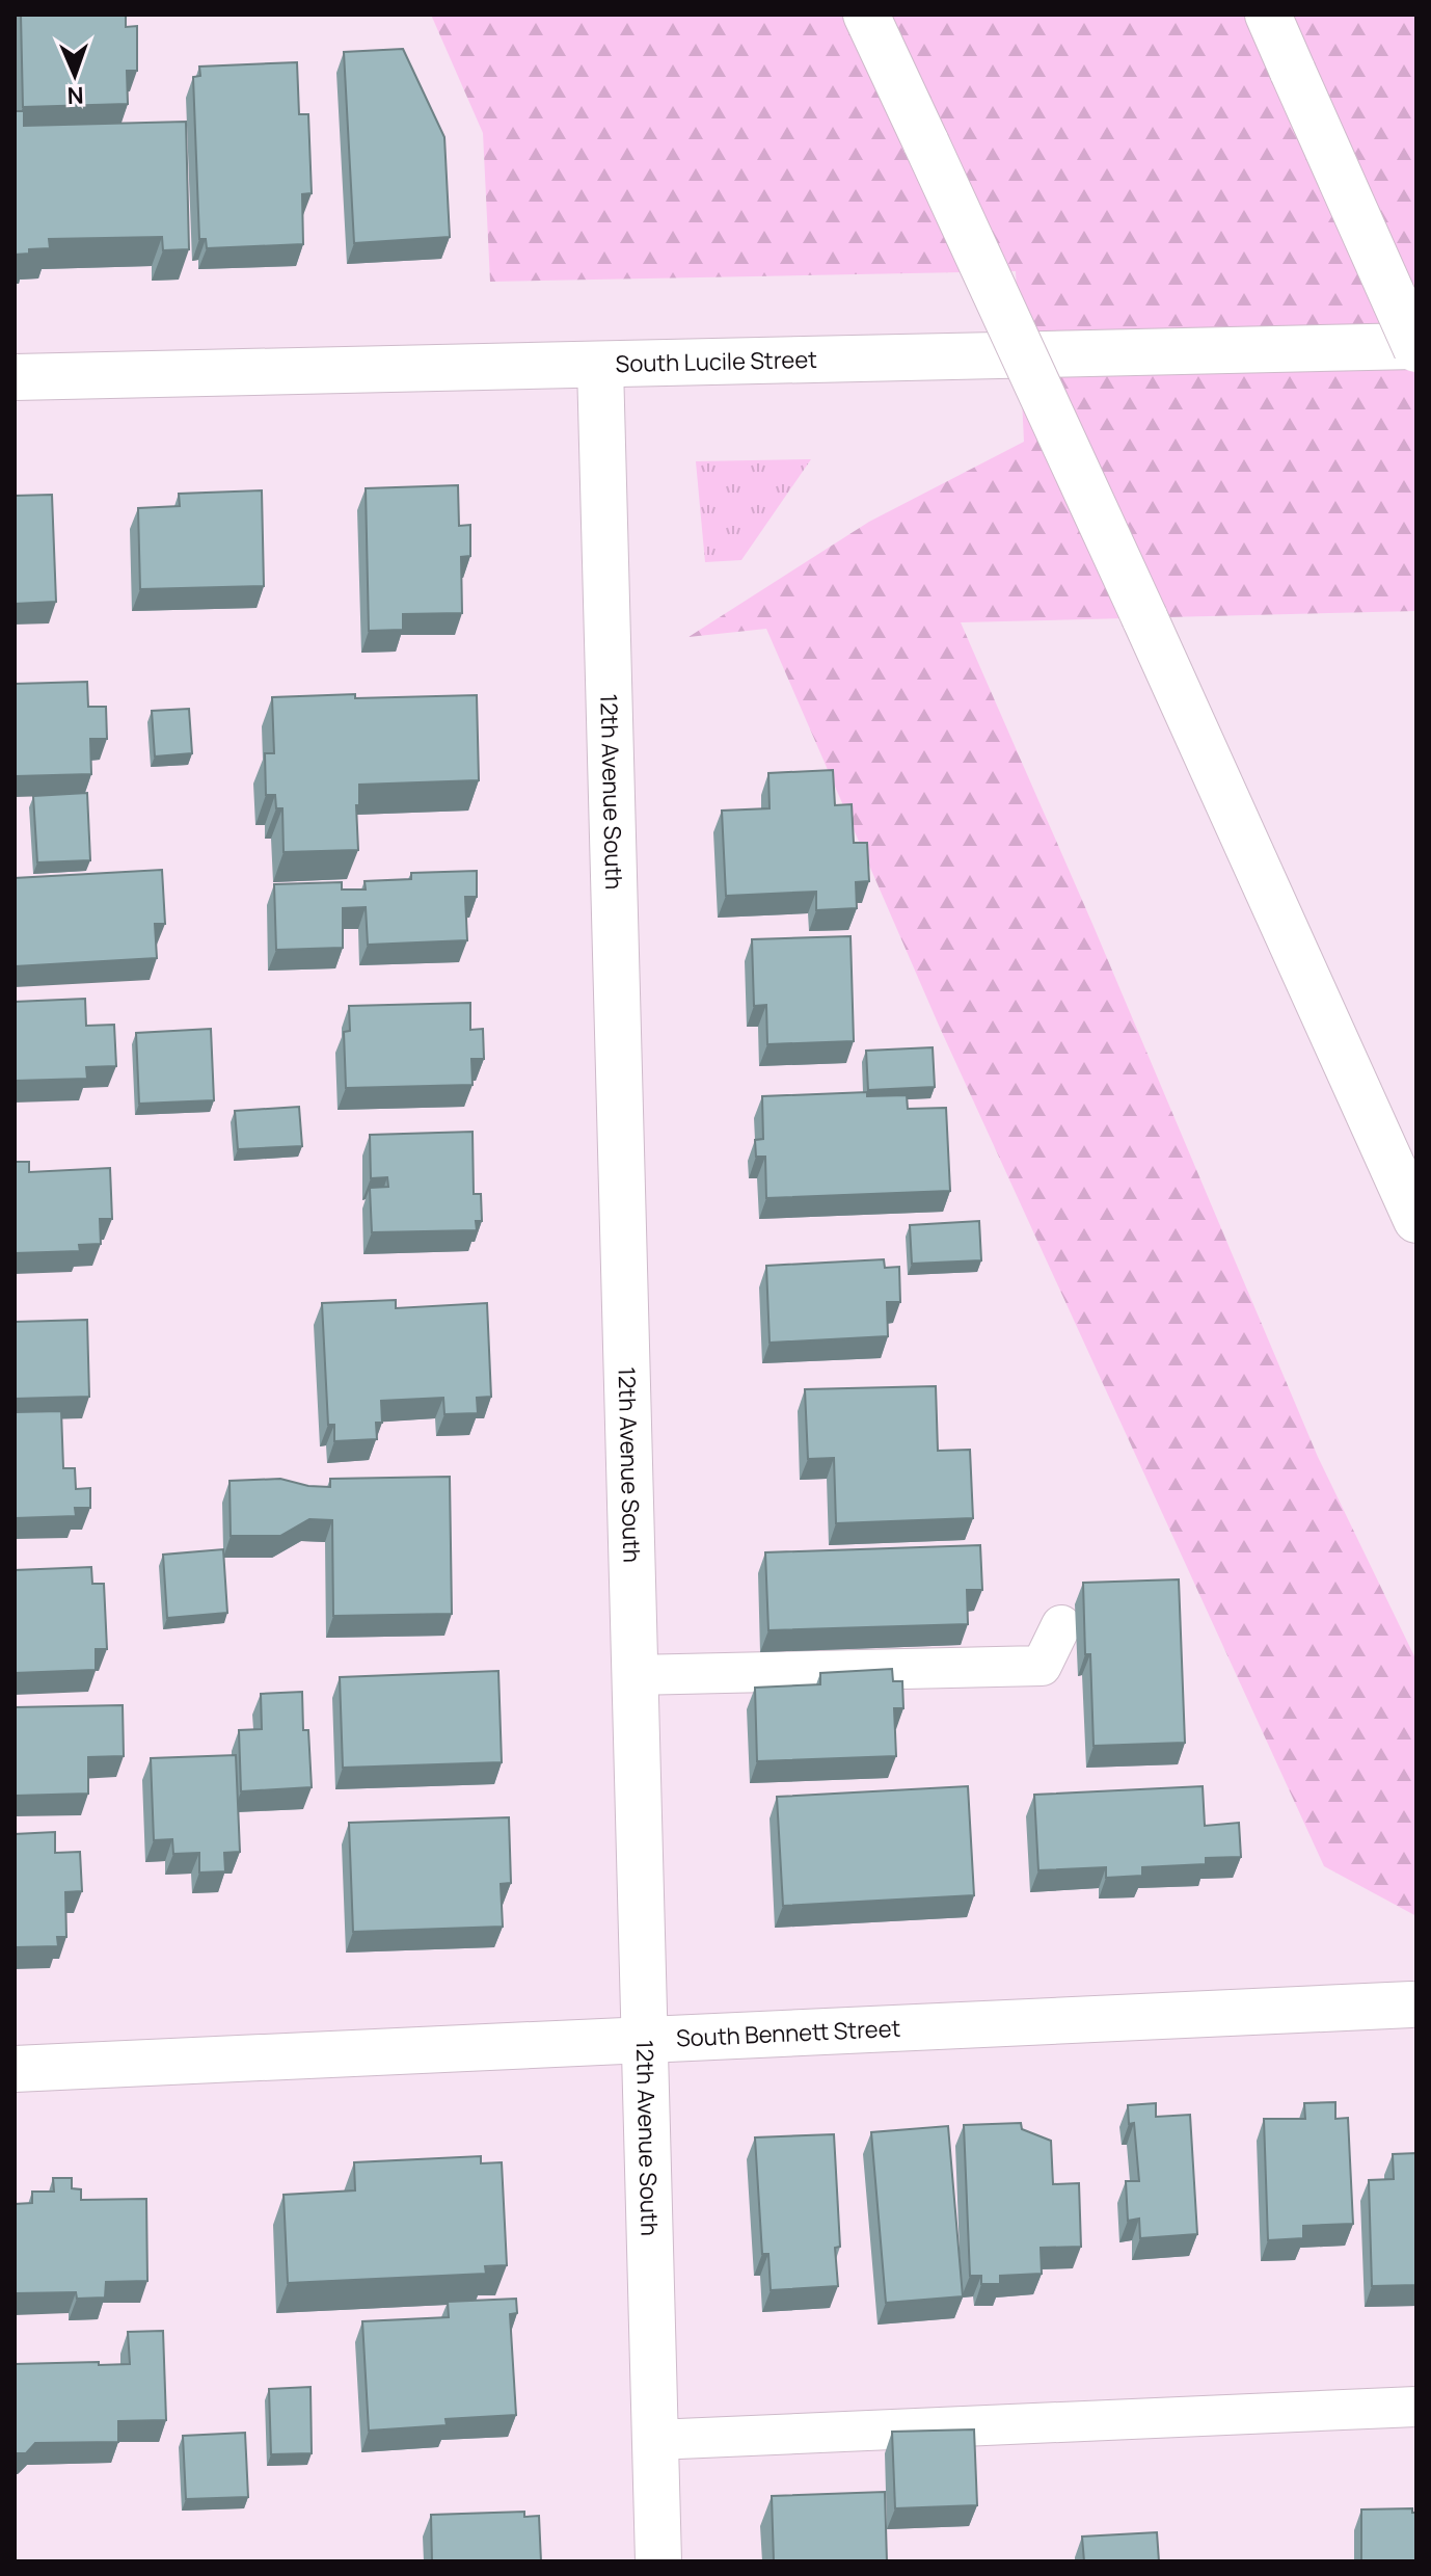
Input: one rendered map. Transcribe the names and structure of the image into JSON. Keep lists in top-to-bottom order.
{
  "streets": {
    "main road": ["South Lucile Street", "12th Avenue South", "South Bennett Street"]
  },
  "crossings": [
    ["South Lucile Street", "12th Avenue South"],
    ["12th Avenue South", "South Bennett Street"]
  ],
  "north": "bottom"
}
